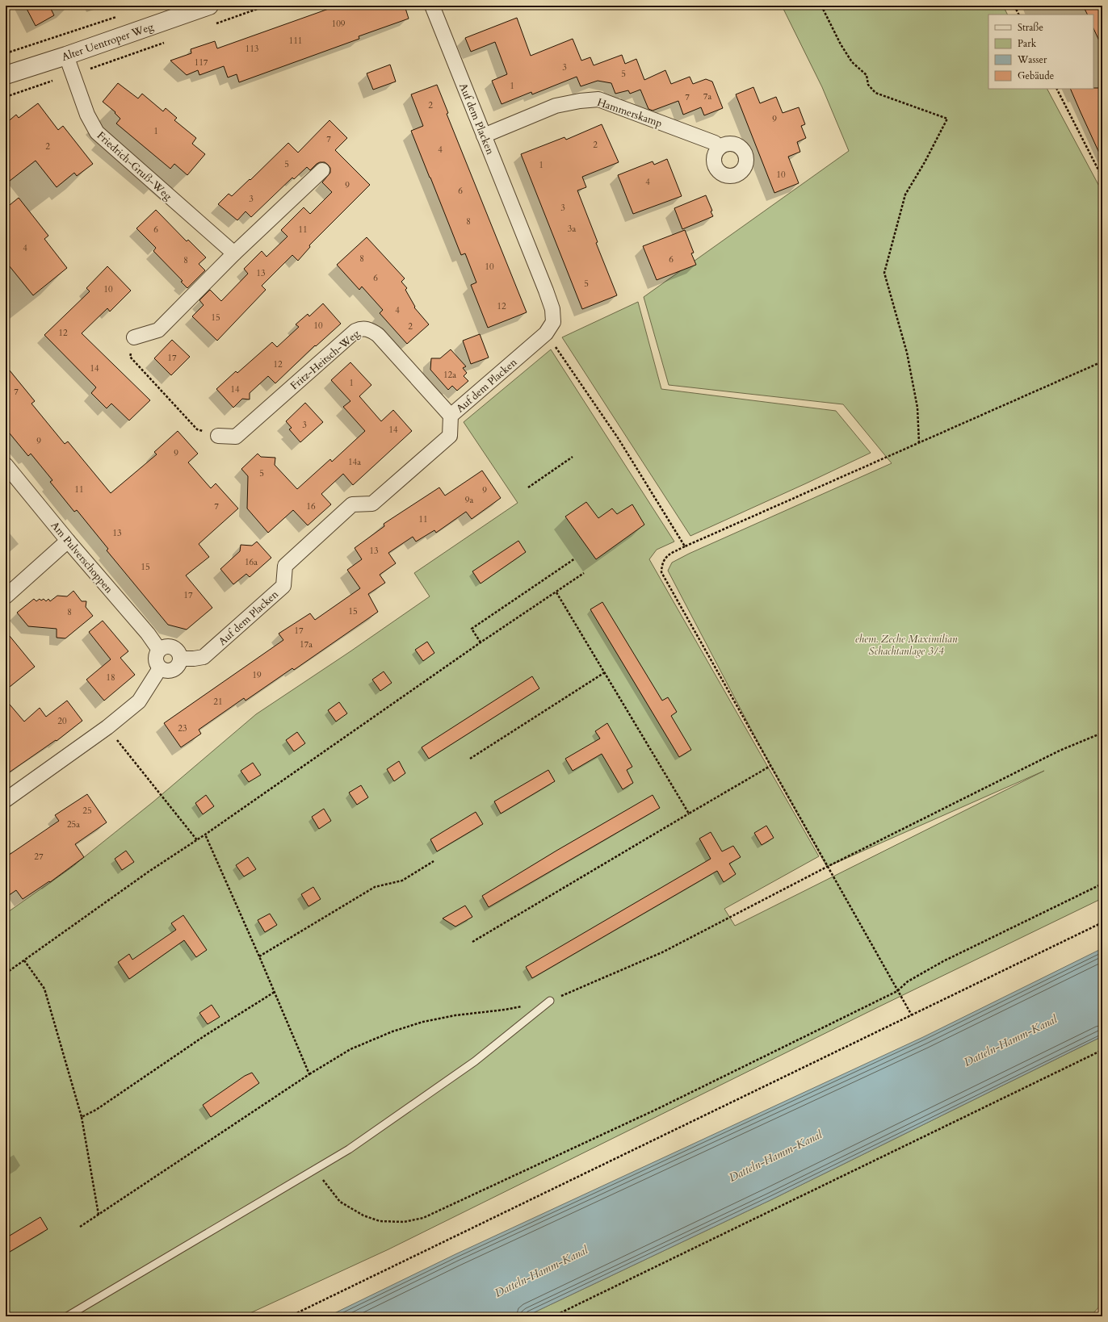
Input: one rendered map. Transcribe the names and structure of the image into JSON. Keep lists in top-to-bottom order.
{
  "streets": {
    "street": [
      "Alter Uentroper Weg",
      "Hammerskamp",
      "Auf dem Placken",
      "Friedrich-Gruß-Weg",
      "Fritz-Heitsch-Weg",
      "Am Pulverschoppen"
    ]
  },
  "crossings": [
    ["Alter Uentroper Weg", "Friedrich-Gruß-Weg"],
    ["Hammerskamp", "Auf dem Placken"],
    ["Auf dem Placken", "Fritz-Heitsch-Weg"],
    ["Auf dem Placken", "Am Pulverschoppen"]
  ],
  "water": ["Datteln-Hamm-Kanal"],
  "parks": ["ehem. Zeche Maximilian Schachtanlage 3/4"],
  "house_numbers": [
    "109",
    "111",
    "113",
    "117",
    "3",
    "5",
    "1",
    "7a",
    "7",
    "2",
    "9",
    "1",
    "7",
    "2",
    "2",
    "4",
    "5",
    "1",
    "10",
    "4",
    "9",
    "6",
    "3",
    "3",
    "8",
    "3a",
    "6",
    "11",
    "4",
    "8",
    "6",
    "8",
    "10",
    "13",
    "6",
    "5",
    "10",
    "12",
    "4",
    "15",
    "10",
    "2",
    "12",
    "17",
    "12",
    "14",
    "12a",
    "1",
    "14",
    "7",
    "3",
    "14",
    "9",
    "9",
    "14a",
    "5",
    "11",
    "9",
    "9a",
    "7",
    "16",
    "11",
    "13",
    "13",
    "16a",
    "15",
    "17",
    "15",
    "8",
    "17",
    "17a",
    "19",
    "18",
    "21",
    "20",
    "23",
    "25",
    "25a",
    "27"
  ],
  "legend": [
    "Straße",
    "Park",
    "Wasser",
    "Gebäude"
  ]
}
